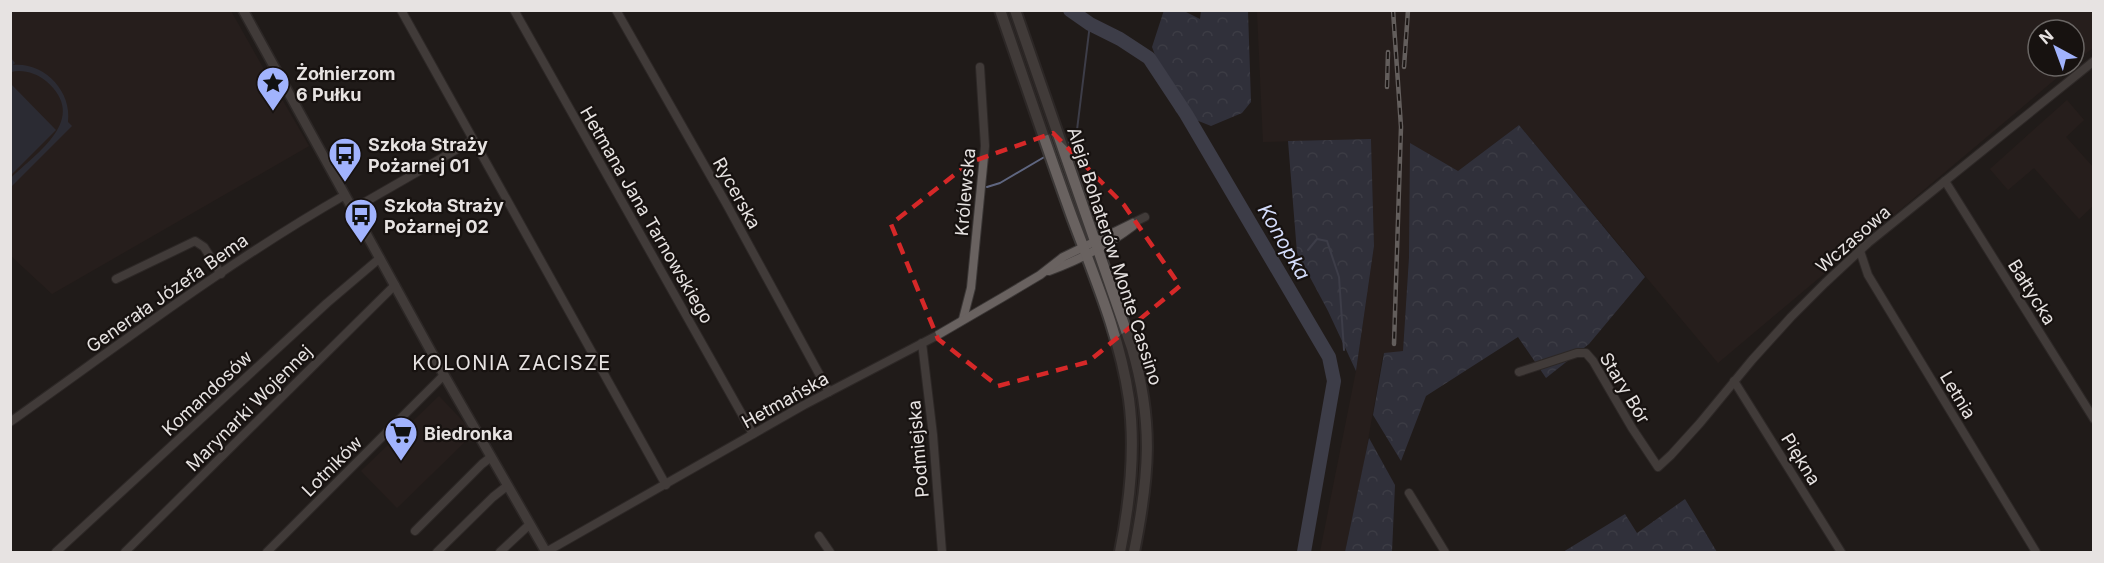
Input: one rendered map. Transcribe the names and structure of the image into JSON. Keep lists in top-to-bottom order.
{
  "streets": {
    "main road": ["Aleja Bohaterów Monte Cassino"],
    "street": [
      "Królewska",
      "Rycerska",
      "Hetmana Jana Tarnowskiego",
      "Wczasowa",
      "Bałtycka",
      "Generała Józefa Bema",
      "Stary Bór",
      "Komandosów",
      "Letnia",
      "Hetmańska",
      "Marynarki Wojennej",
      "Podmiejska",
      "Piękna",
      "Lotników"
    ]
  },
  "crossings": [
    ["Królewska", "Hetmańska"],
    ["Rycerska", "Hetmańska"],
    ["Hetmana Jana Tarnowskiego", "Hetmańska"],
    ["Wczasowa", "Bałtycka"],
    ["Wczasowa", "Stary Bór"],
    ["Wczasowa", "Letnia"],
    ["Wczasowa", "Piękna"],
    ["Aleja Bohaterów Monte Cassino", "Hetmańska"],
    ["Hetmańska", "Podmiejska"]
  ],
  "districts": ["KOLONIA ZACISZE"],
  "water": ["Konopka"],
  "places": {
    "place": ["Żołnierzom 6 Pułku"],
    "bus stop": ["Szkoła Straży Pożarnej 01", "Szkoła Straży Pożarnej 02"],
    "supermarket": ["Biedronka"]
  },
  "north": "top left"
}
